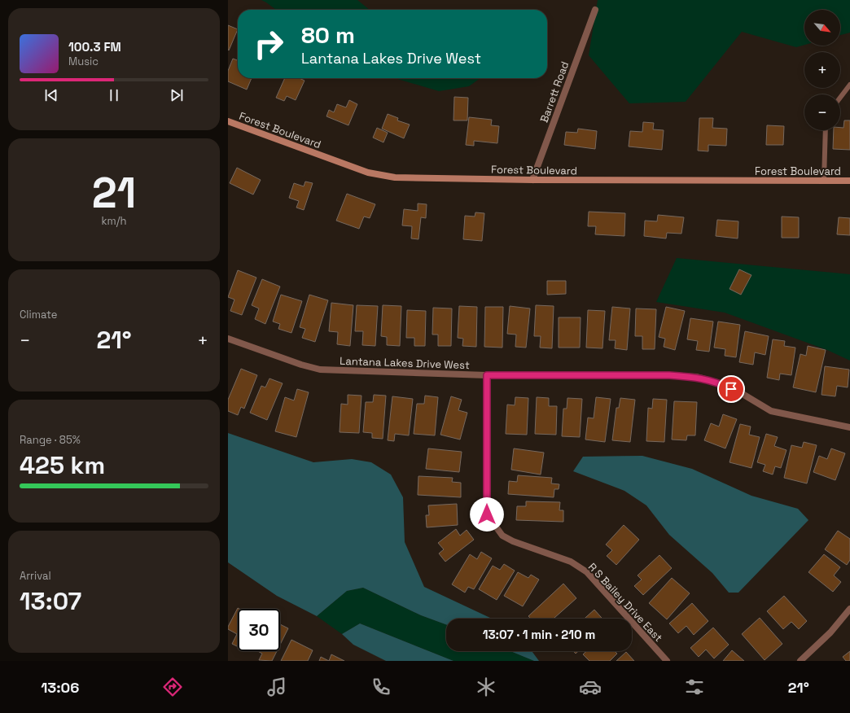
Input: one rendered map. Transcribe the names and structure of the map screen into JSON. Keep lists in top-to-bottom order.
{
  "streets": {
    "street": [
      "Barrett Road",
      "Forest Boulevard",
      "Lantana Lakes Drive West",
      "R S Bailey Drive East"
    ]
  },
  "crossings": [
    ["Barrett Road", "Forest Boulevard"],
    ["Lantana Lakes Drive West", "R S Bailey Drive East"]
  ],
  "north": "bottom right",
  "page": {
    "map_buttons": ["+", "−"],
    "turn": ["80 m", "Lantana Lakes Drive West"],
    "song": ["100.3 FM", "Music"],
    "tile": [
      ["21", "km/h"],
      "Climate",
      ["Range · 85%", "425 km"],
      ["Arrival", "13:07"]
    ],
    "heat": ["−", "21°", "+"],
    "limit": "30",
    "trip": "13:07 · 1 min · 210 m",
    "tabs": ["13:06", "21°"]
  }
}
